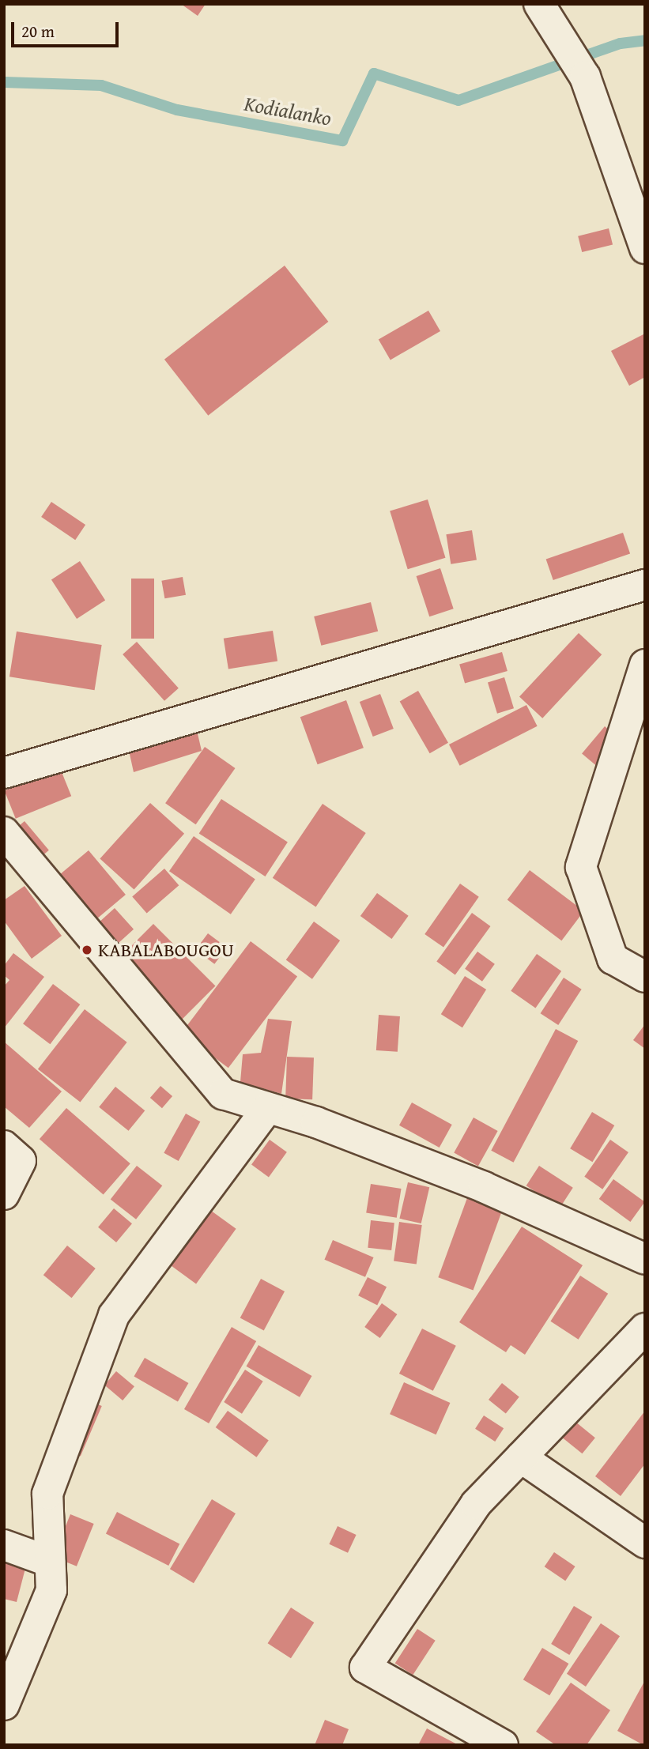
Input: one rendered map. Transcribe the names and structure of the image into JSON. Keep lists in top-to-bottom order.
{
  "water": ["Kodialanko"],
  "places": ["KABALABOUGOU"],
  "scale_bar": "20 m"
}
